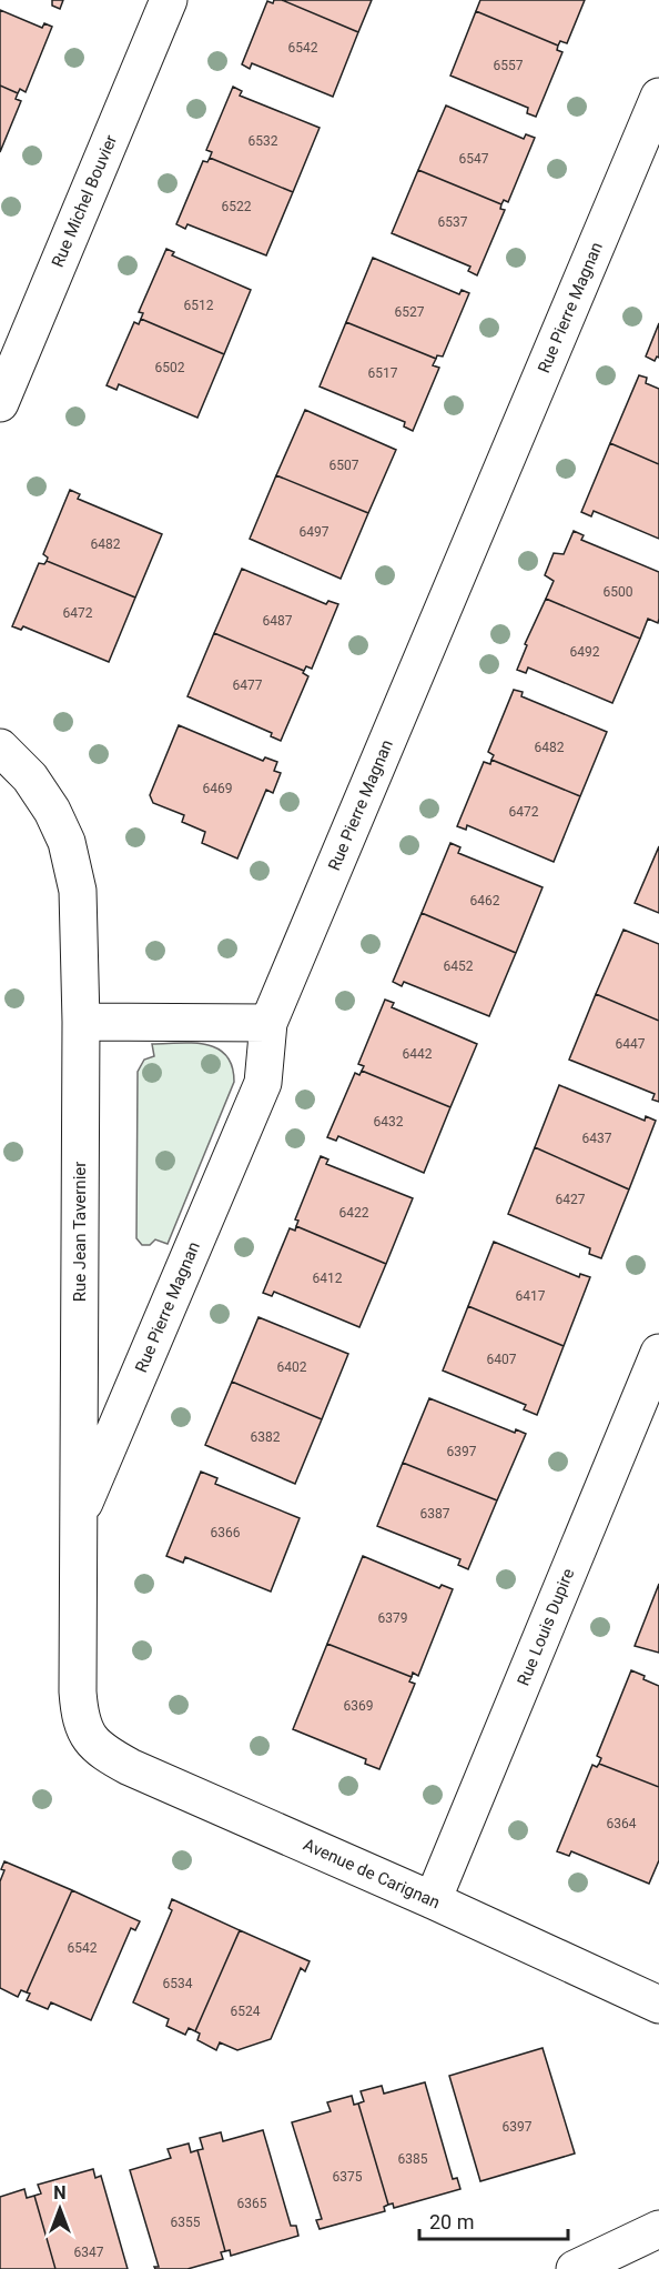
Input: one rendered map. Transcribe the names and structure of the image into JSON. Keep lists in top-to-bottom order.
{
  "streets": {
    "street": [
      "Rue Michel Bouvier",
      "Rue Pierre Magnan",
      "Rue Jean Tavernier",
      "Rue Louis Dupire",
      "Avenue de Carignan"
    ]
  },
  "crossings": [
    ["Rue Pierre Magnan", "Rue Jean Tavernier"],
    ["Rue Jean Tavernier", "Avenue de Carignan"],
    ["Rue Louis Dupire", "Avenue de Carignan"]
  ],
  "house_numbers": [
    "6542",
    "6557",
    "6532",
    "6547",
    "6522",
    "6537",
    "6512",
    "6527",
    "6502",
    "6517",
    "6507",
    "6497",
    "6482",
    "6500",
    "6472",
    "6487",
    "6492",
    "6477",
    "6482",
    "6469",
    "6472",
    "6462",
    "6452",
    "6447",
    "6442",
    "6432",
    "6437",
    "6427",
    "6422",
    "6412",
    "6417",
    "6407",
    "6402",
    "6382",
    "6397",
    "6387",
    "6366",
    "6379",
    "6369",
    "6364",
    "6542",
    "6534",
    "6524",
    "6397",
    "6385",
    "6375",
    "6365",
    "6355",
    "6347"
  ],
  "scale_bar": "20 m",
  "north": "top"
}
